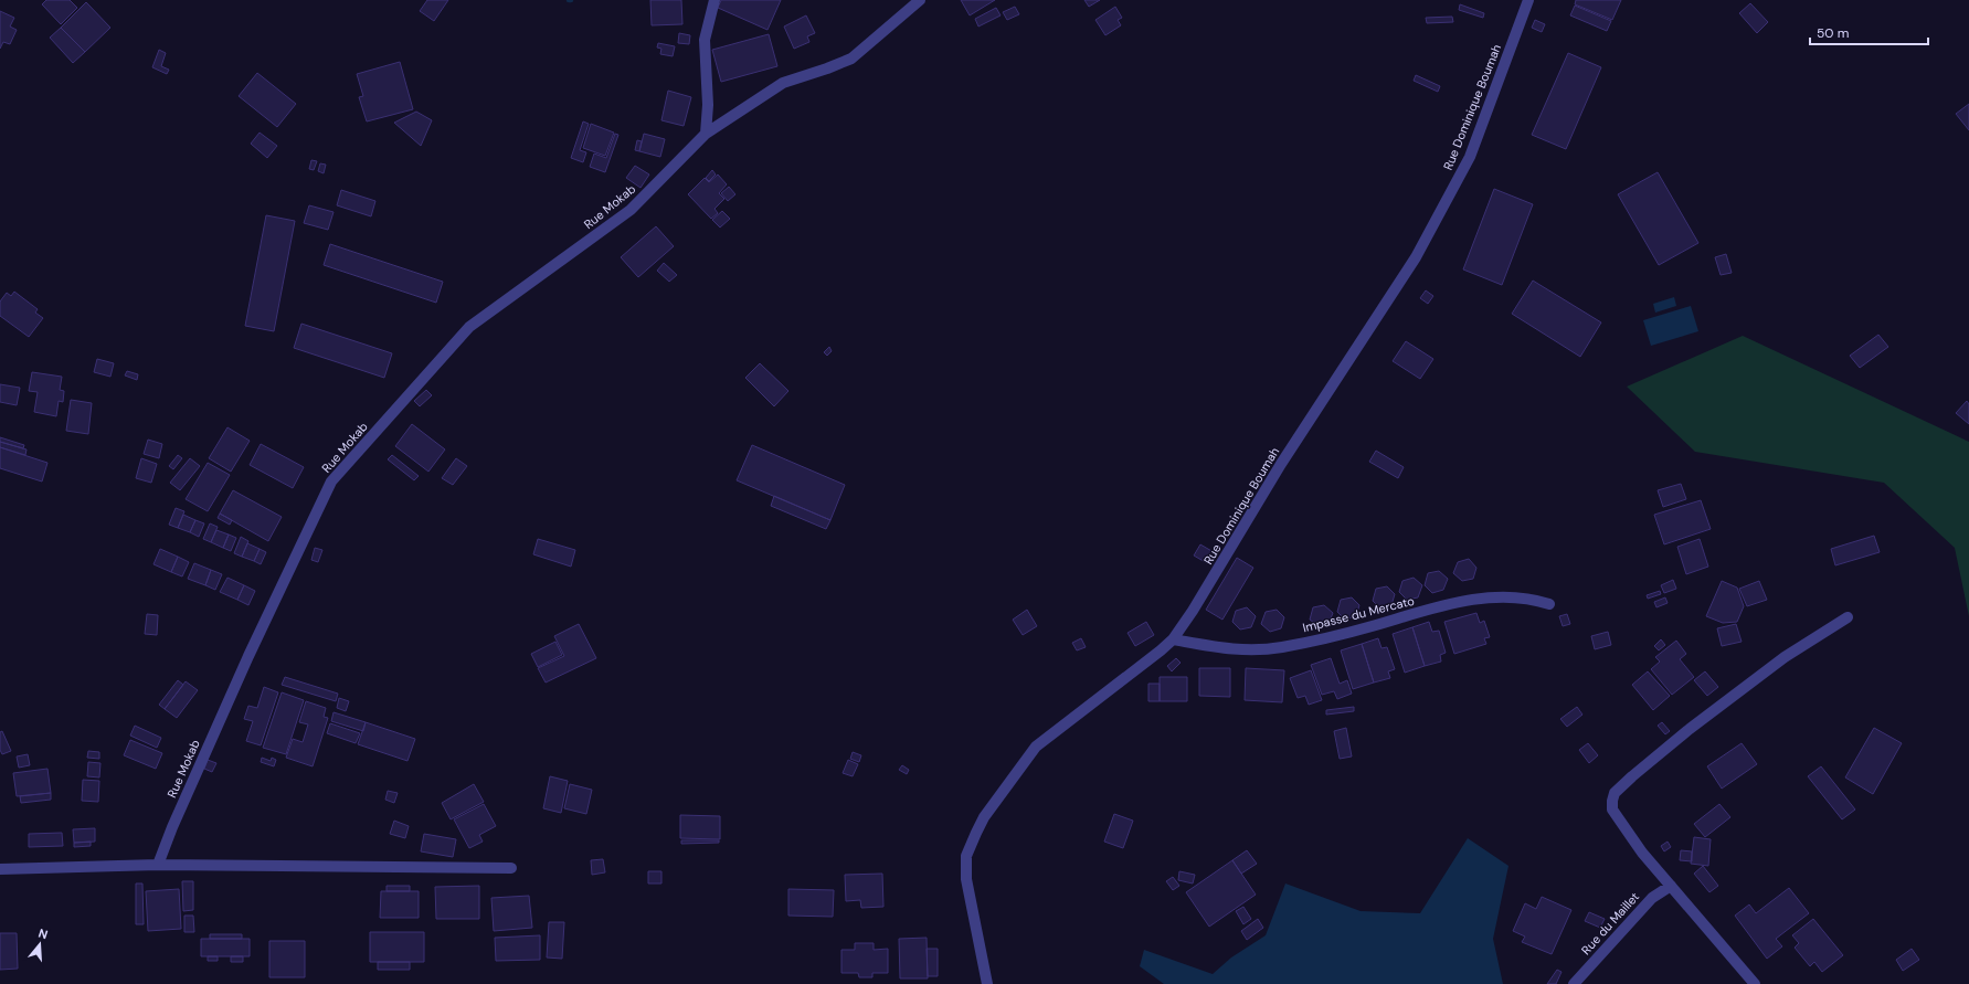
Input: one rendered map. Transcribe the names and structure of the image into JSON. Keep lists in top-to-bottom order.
{
  "streets": {
    "street": [
      "Rue Dominique Boumah",
      "Rue Mokab",
      "Impasse du Mercato",
      "Rue du Maillet"
    ]
  },
  "crossings": [
    ["Rue Dominique Boumah", "Impasse du Mercato"]
  ],
  "scale_bar": "50 m",
  "north": "top"
}
